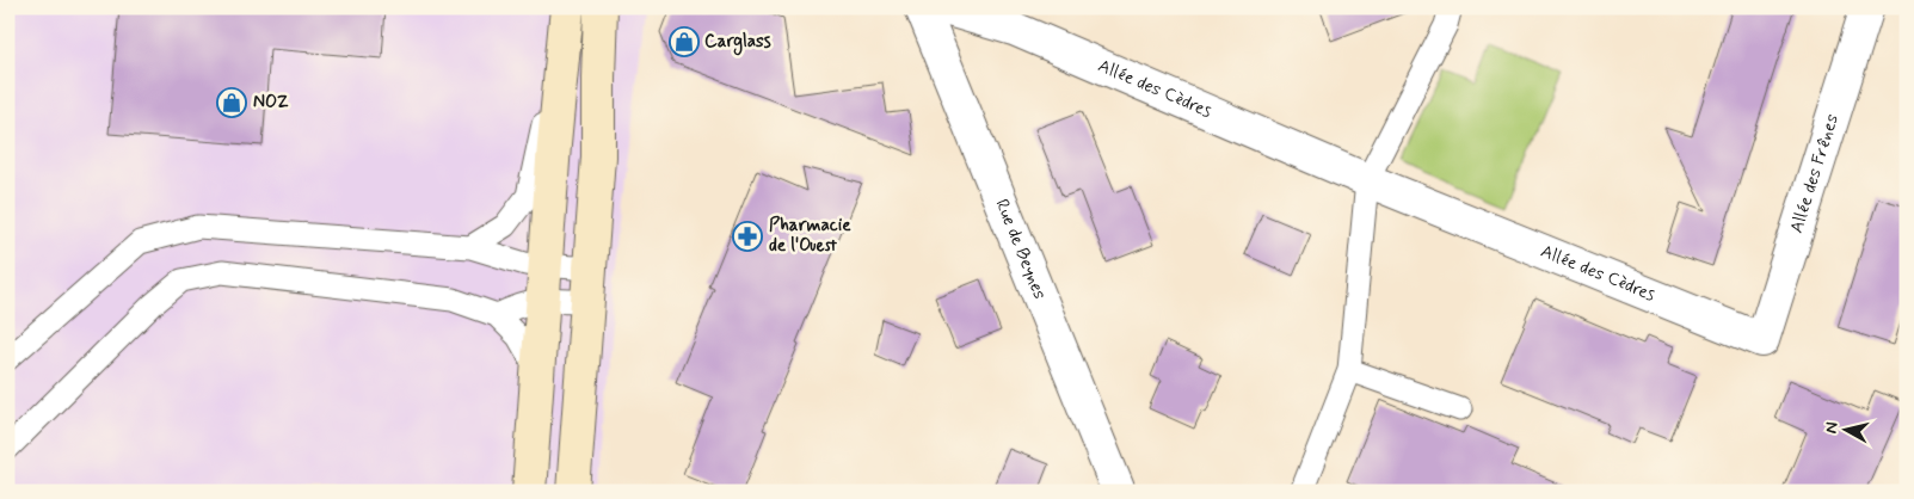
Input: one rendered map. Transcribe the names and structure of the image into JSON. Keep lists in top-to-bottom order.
{
  "streets": {
    "street": ["Allée des Cèdres", "Allée des Frênes", "Rue de Beynes"]
  },
  "crossings": [
    ["Allée des Cèdres", "Allée des Frênes"]
  ],
  "places": {
    "shop": ["Carglass", "NOZ"],
    "pharmacy": ["Pharmacie de l'Ouest"]
  },
  "north": "left"
}
